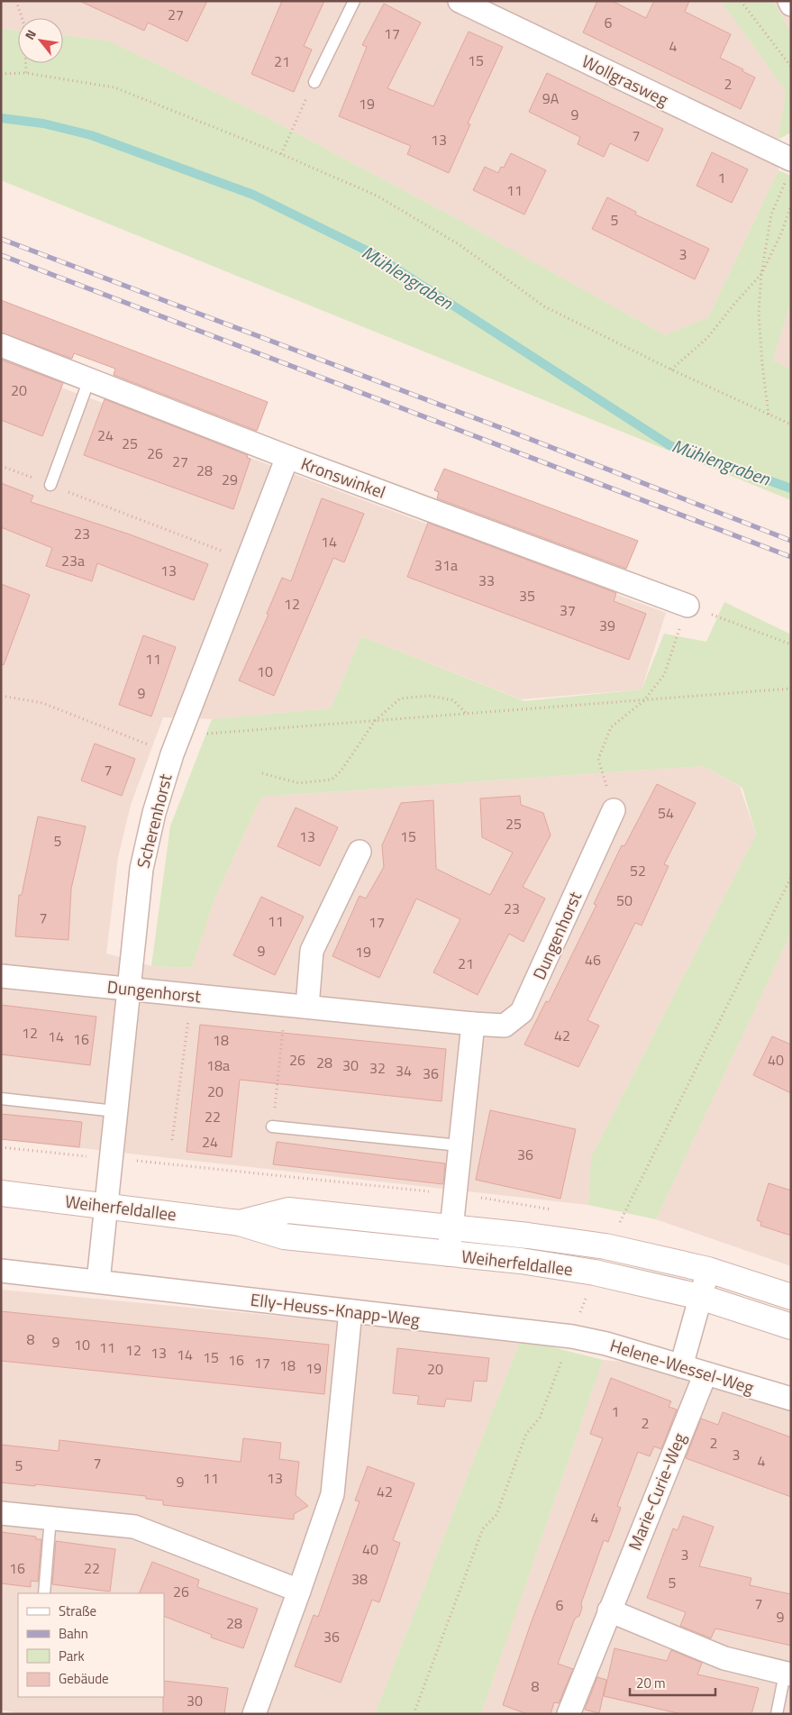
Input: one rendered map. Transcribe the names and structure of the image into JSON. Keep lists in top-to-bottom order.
{
  "streets": {
    "main road": ["Weiherfeldallee"],
    "street": [
      "Wollgrasweg",
      "Kronswinkel",
      "Scherenhorst",
      "Dungenhorst",
      "Elly-Heuss-Knapp-Weg",
      "Helene-Wessel-Weg",
      "Marie-Curie-Weg"
    ]
  },
  "crossings": [
    ["Kronswinkel", "Scherenhorst"],
    ["Scherenhorst", "Dungenhorst"],
    ["Scherenhorst", "Weiherfeldallee"],
    ["Elly-Heuss-Knapp-Weg", "Helene-Wessel-Weg"],
    ["Helene-Wessel-Weg", "Marie-Curie-Weg"]
  ],
  "water": ["Mühlengraben"],
  "house_numbers": [
    "27",
    "6",
    "17",
    "4",
    "15",
    "21",
    "2",
    "9A",
    "19",
    "9",
    "7",
    "13",
    "1",
    "11",
    "5",
    "3",
    "20",
    "24",
    "25",
    "26",
    "27",
    "28",
    "29",
    "23",
    "14",
    "23a",
    "31a",
    "13",
    "33",
    "35",
    "12",
    "37",
    "39",
    "11",
    "10",
    "9",
    "7",
    "54",
    "25",
    "13",
    "15",
    "5",
    "52",
    "50",
    "23",
    "7",
    "11",
    "17",
    "9",
    "19",
    "46",
    "21",
    "12",
    "42",
    "14",
    "16",
    "18",
    "26",
    "40",
    "28",
    "18a",
    "30",
    "32",
    "34",
    "36",
    "20",
    "22",
    "24",
    "36",
    "8",
    "9",
    "10",
    "11",
    "12",
    "13",
    "14",
    "15",
    "16",
    "17",
    "18",
    "19",
    "20",
    "1",
    "2",
    "2",
    "3",
    "4",
    "7",
    "5",
    "11",
    "13",
    "9",
    "42",
    "4",
    "40",
    "3",
    "16",
    "22",
    "38",
    "5",
    "26",
    "7",
    "6",
    "9",
    "28",
    "36",
    "8",
    "30"
  ],
  "legend": [
    "Straße",
    "Bahn",
    "Park",
    "Gebäude"
  ],
  "scale_bar": "20 m",
  "north": "top left"
}
